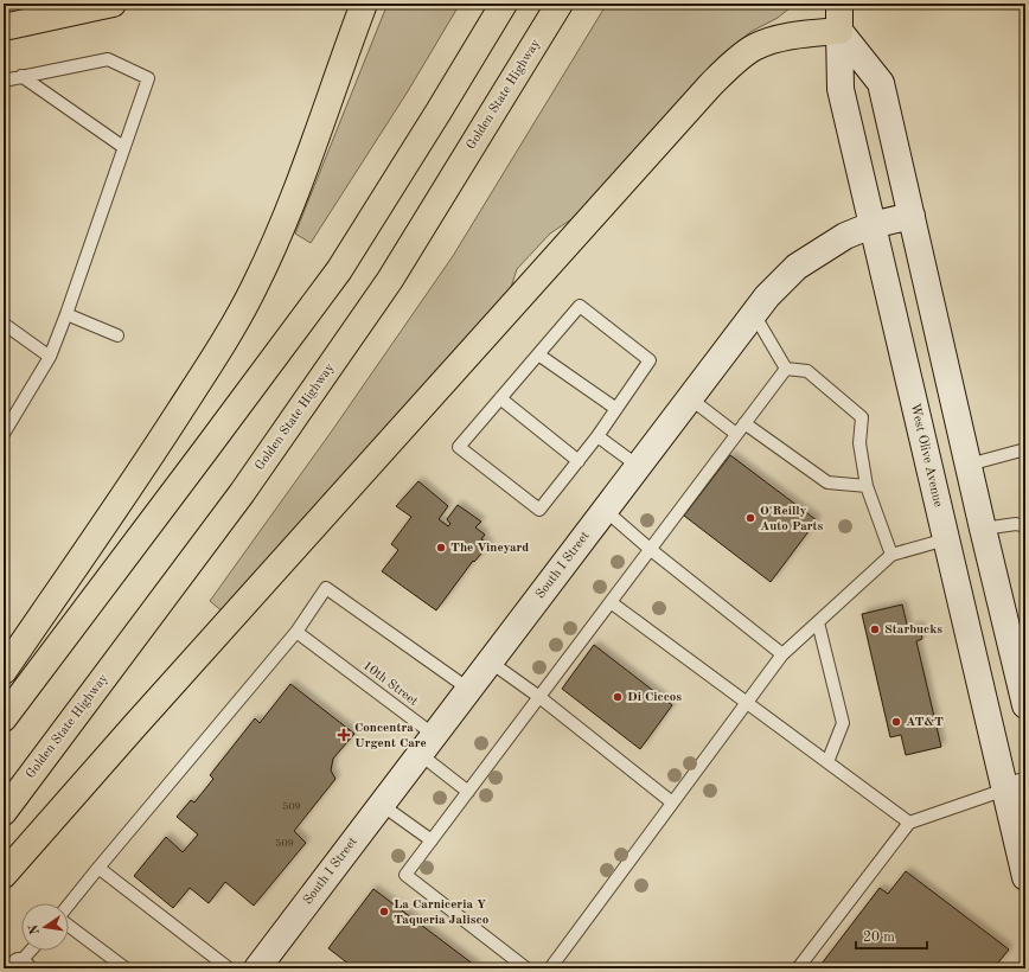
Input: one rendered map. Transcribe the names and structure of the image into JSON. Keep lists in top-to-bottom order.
{
  "streets": {
    "main road": ["Golden State Highway", "West Olive Avenue", "South I Street"],
    "lane": ["10th Street"]
  },
  "crossings": [
    ["West Olive Avenue", "South I Street"],
    ["South I Street", "10th Street"]
  ],
  "places": {
    "other": [
      "O'Reilly Auto Parts",
      "The Vineyard",
      "Starbucks",
      "Di Ciccos",
      "AT&T",
      "La Carniceria Y Taqueria Jalisco"
    ],
    "health": ["Concentra Urgent Care"]
  },
  "house_numbers": ["509", "509"],
  "scale_bar": "20 m",
  "north": "left"
}
